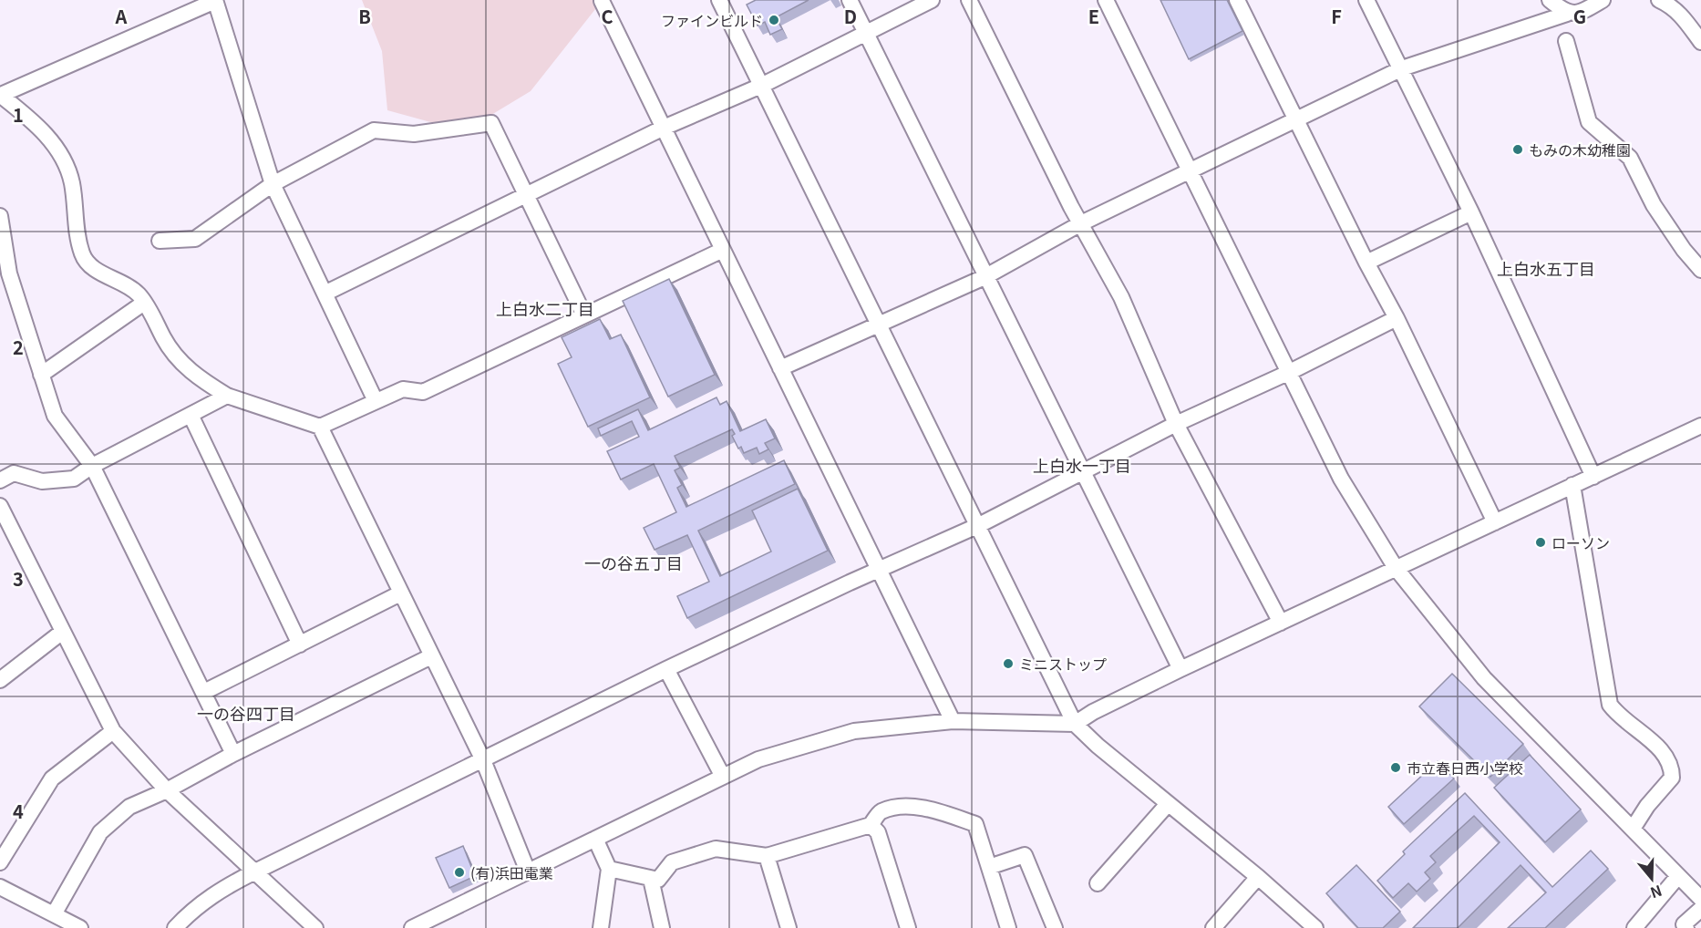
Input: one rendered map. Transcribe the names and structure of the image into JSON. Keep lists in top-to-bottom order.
{
  "districts": [
    "上白水五丁目",
    "上白水二丁目",
    "上白水一丁目",
    "一の谷五丁目",
    "一の谷四丁目"
  ],
  "places": [
    "ファインビルド",
    "もみの木幼稚園",
    "ローソン",
    "ミニストップ",
    "市立春日西小学校",
    "(有)浜田電業"
  ],
  "north": "bottom",
  "grid": {
    "columns": [
      "A",
      "B",
      "C",
      "D",
      "E",
      "F",
      "G"
    ],
    "rows": [
      "1",
      "2",
      "3",
      "4"
    ]
  }
}
